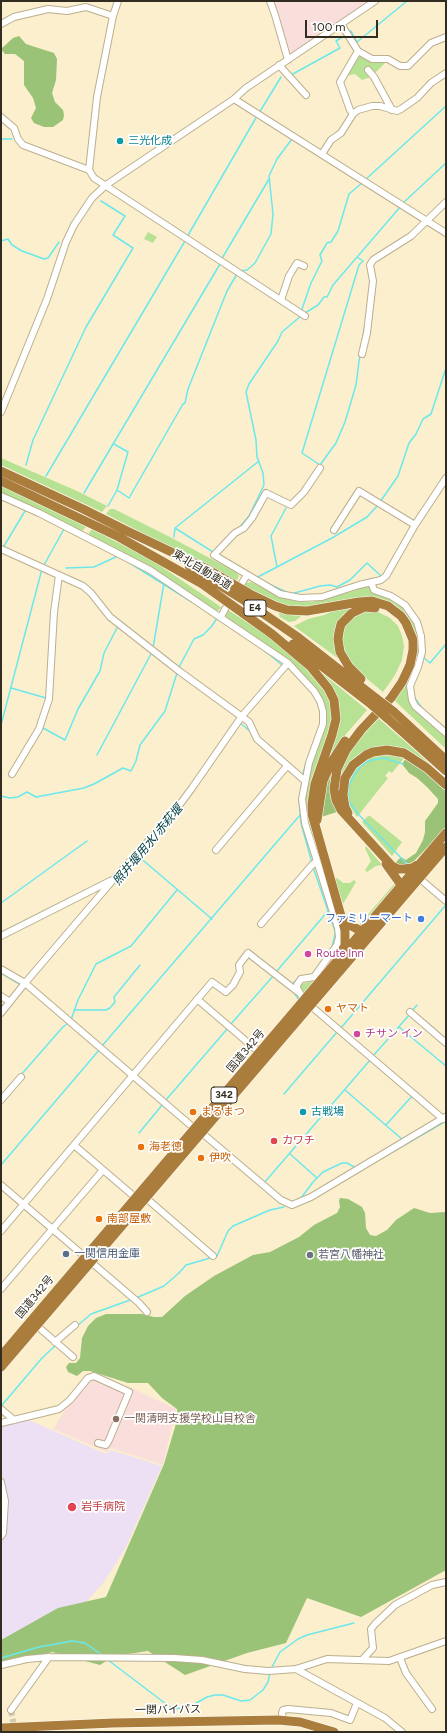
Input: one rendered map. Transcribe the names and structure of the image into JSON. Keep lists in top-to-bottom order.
{
  "streets": {
    "highway": [
      "東北自動車道",
      "E4",
      "国道342号",
      "342",
      "一関バイパス"
    ]
  },
  "water": ["照井堰用水/赤萩堰"],
  "places": [
    "三光化成",
    "ファミリーマート",
    "Route Inn",
    "ヤマト",
    "チサン イン",
    "まるまつ",
    "古戦場",
    "カワチ",
    "海老徳",
    "伊吹",
    "南部屋敷",
    "一関信用金庫",
    "若宮八幡神社",
    "一関清明支援学校山目校舎",
    "岩手病院"
  ],
  "scale_bar": "100 m"
}
